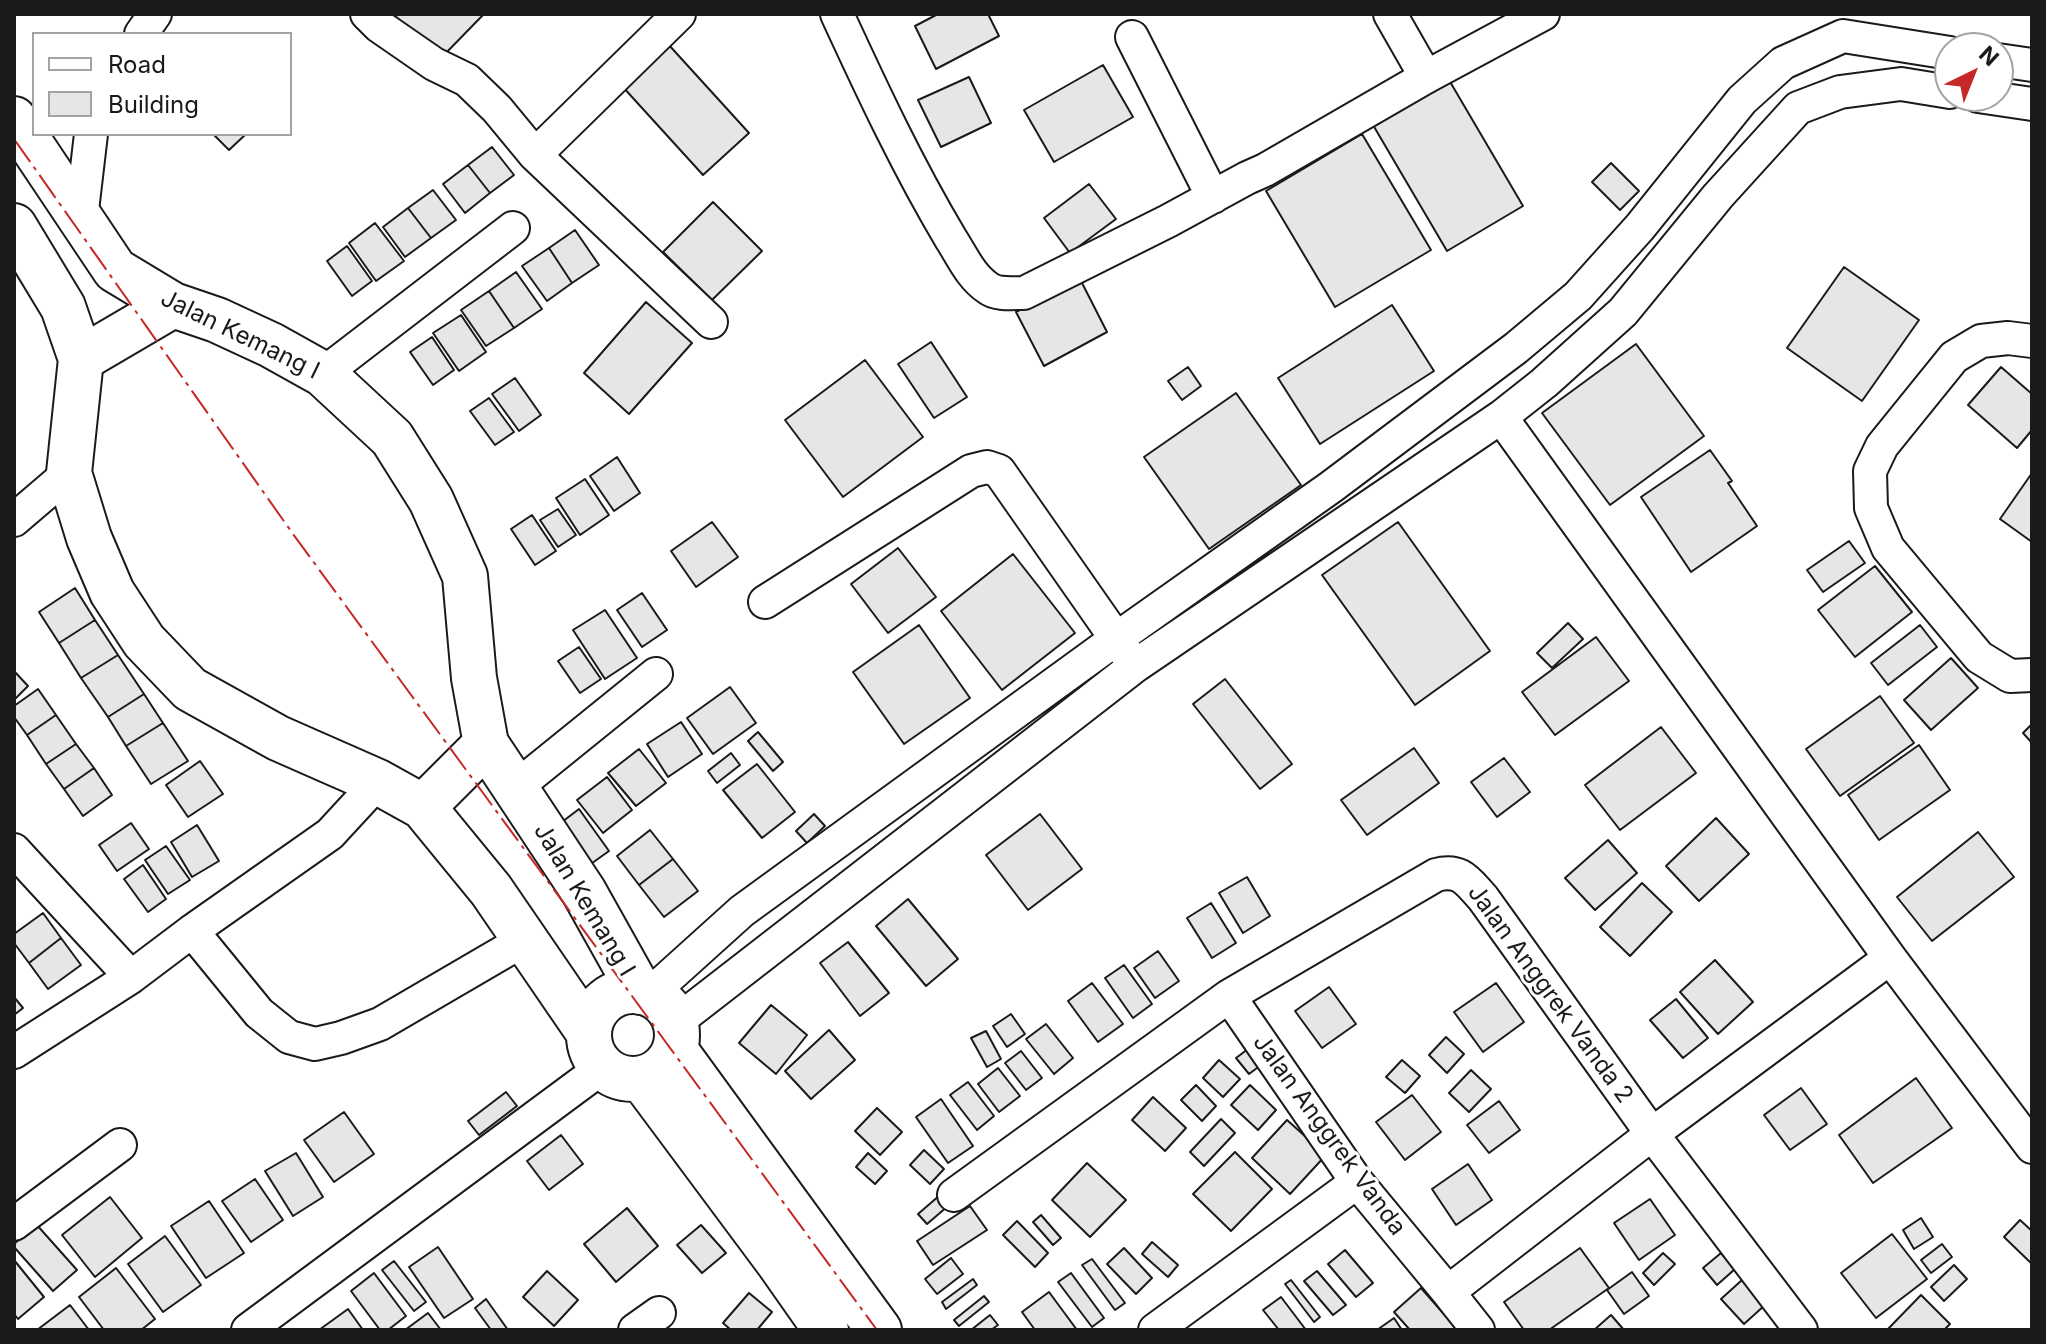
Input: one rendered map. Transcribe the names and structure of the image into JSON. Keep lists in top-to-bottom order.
{
  "streets": {
    "street": ["Jalan Kemang I", "Jalan Anggrek Vanda 2", "Jalan Anggrek Vanda"]
  },
  "crossings": [
    ["Jalan Anggrek Vanda 2", "Jalan Anggrek Vanda"]
  ],
  "legend": ["Road", "Building"],
  "north": "top right"
}
